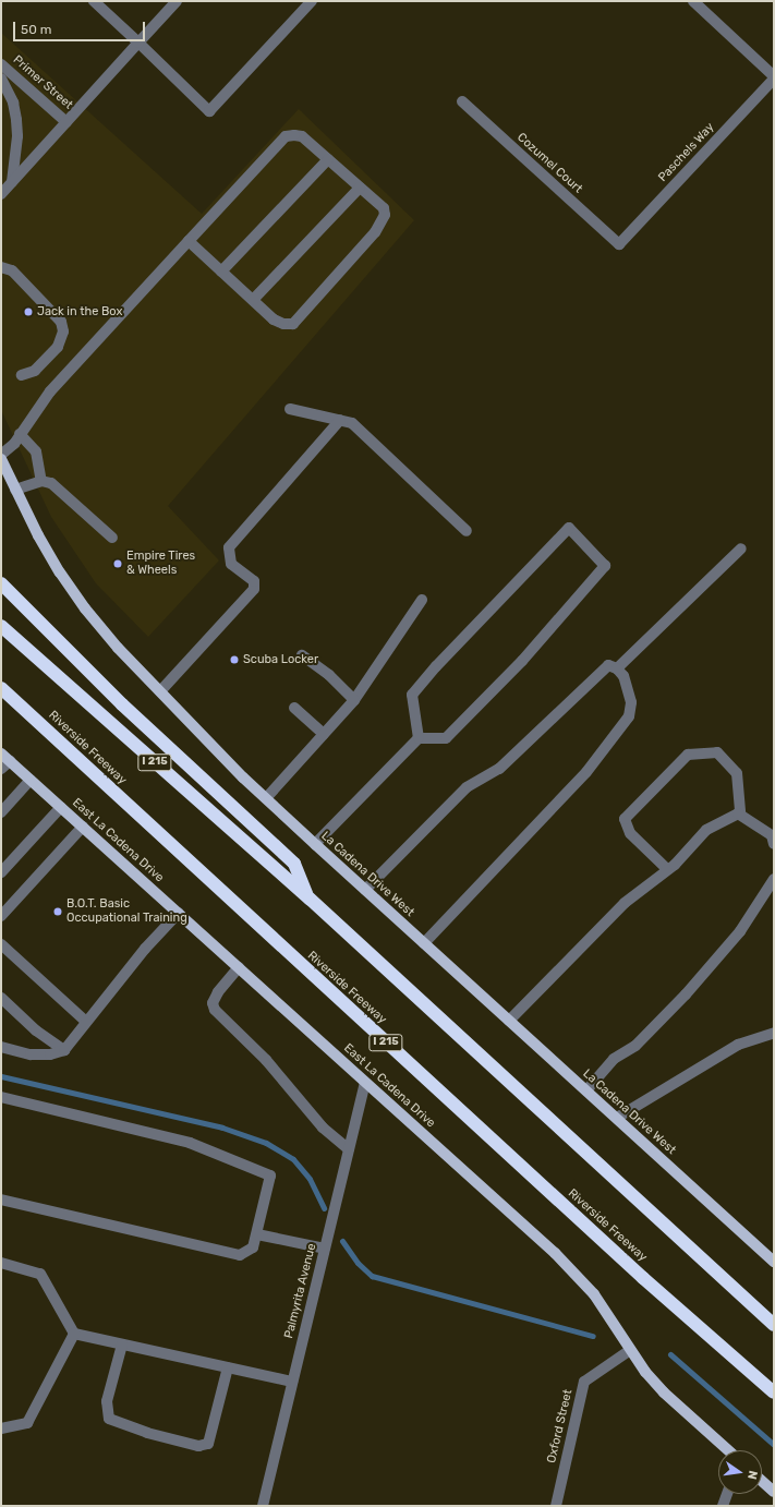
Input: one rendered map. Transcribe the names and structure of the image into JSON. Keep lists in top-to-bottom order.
{
  "streets": {
    "highway": ["Riverside Freeway", "I 215"],
    "main road": ["East La Cadena Drive", "La Cadena Drive West"],
    "street": [
      "Primer Street",
      "Paschels Way",
      "Cozumel Court",
      "Palmyrita Avenue",
      "Oxford Street"
    ]
  },
  "crossings": [
    ["Paschels Way", "Cozumel Court"],
    ["East La Cadena Drive", "Palmyrita Avenue"],
    ["East La Cadena Drive", "Oxford Street"]
  ],
  "places": [
    "Jack in the Box",
    "Empire Tires & Wheels",
    "Scuba Locker",
    "B.O.T. Basic Occupational Training"
  ],
  "scale_bar": "50 m",
  "north": "right"
}
